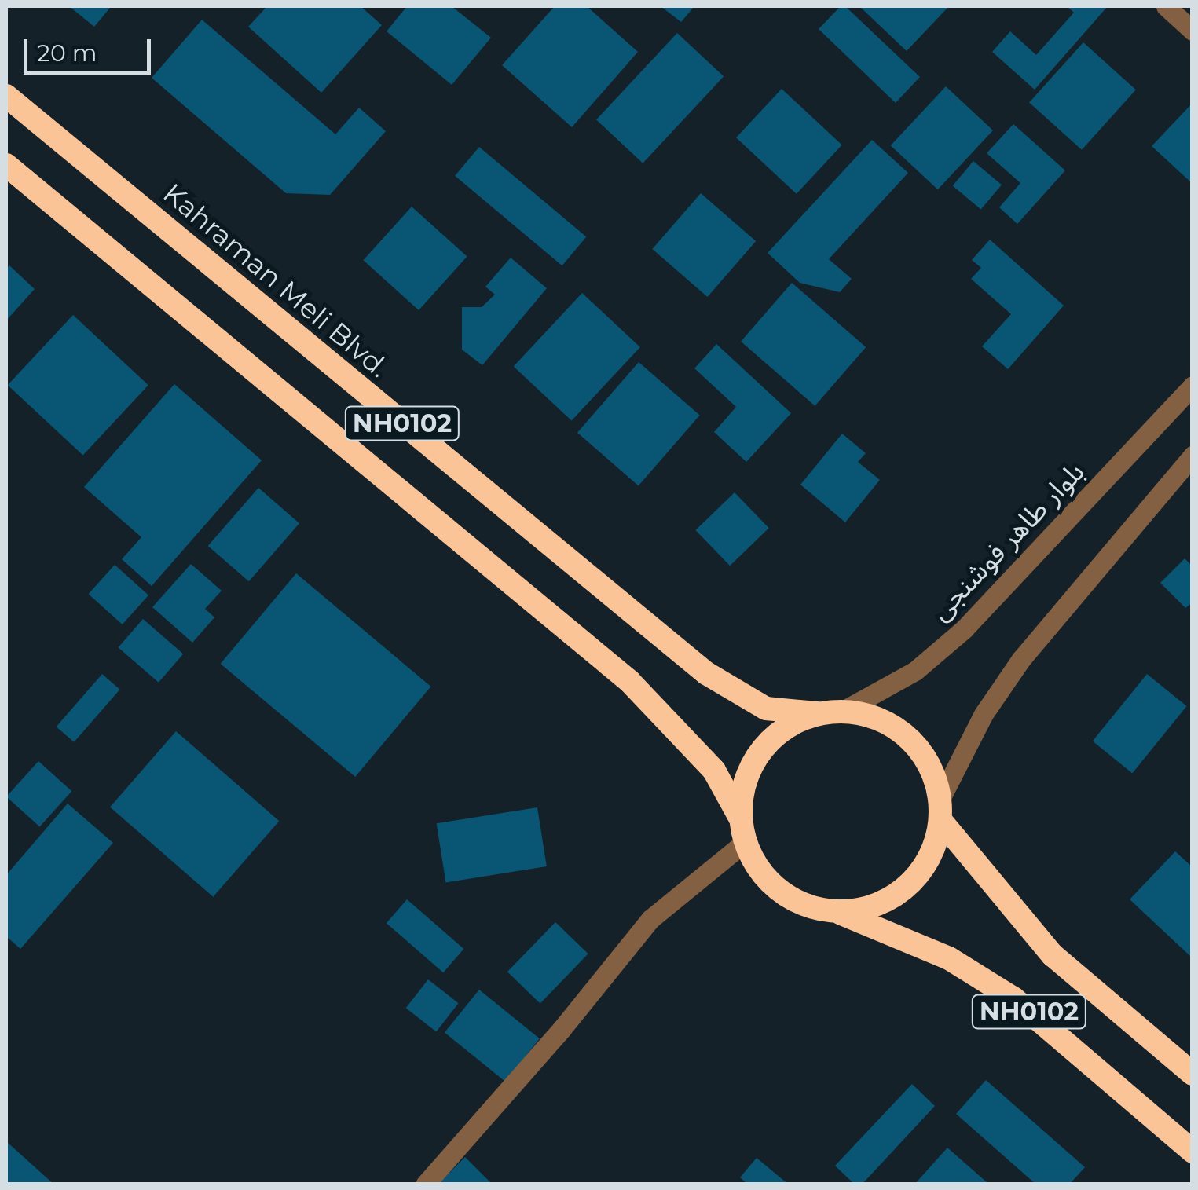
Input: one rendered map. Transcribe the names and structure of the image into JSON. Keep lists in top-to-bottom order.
{
  "streets": {
    "highway": ["Kahraman Meli Blvd.", "NH0102"],
    "street": ["بلوار طاهر فوشنجی"]
  },
  "crossings": [
    ["Kahraman Meli Blvd.", "NH0102"],
    ["Kahraman Meli Blvd.", "بلوار طاهر فوشنجی"],
    ["NH0102", "بلوار طاهر فوشنجی"]
  ],
  "scale_bar": "20 m"
}
